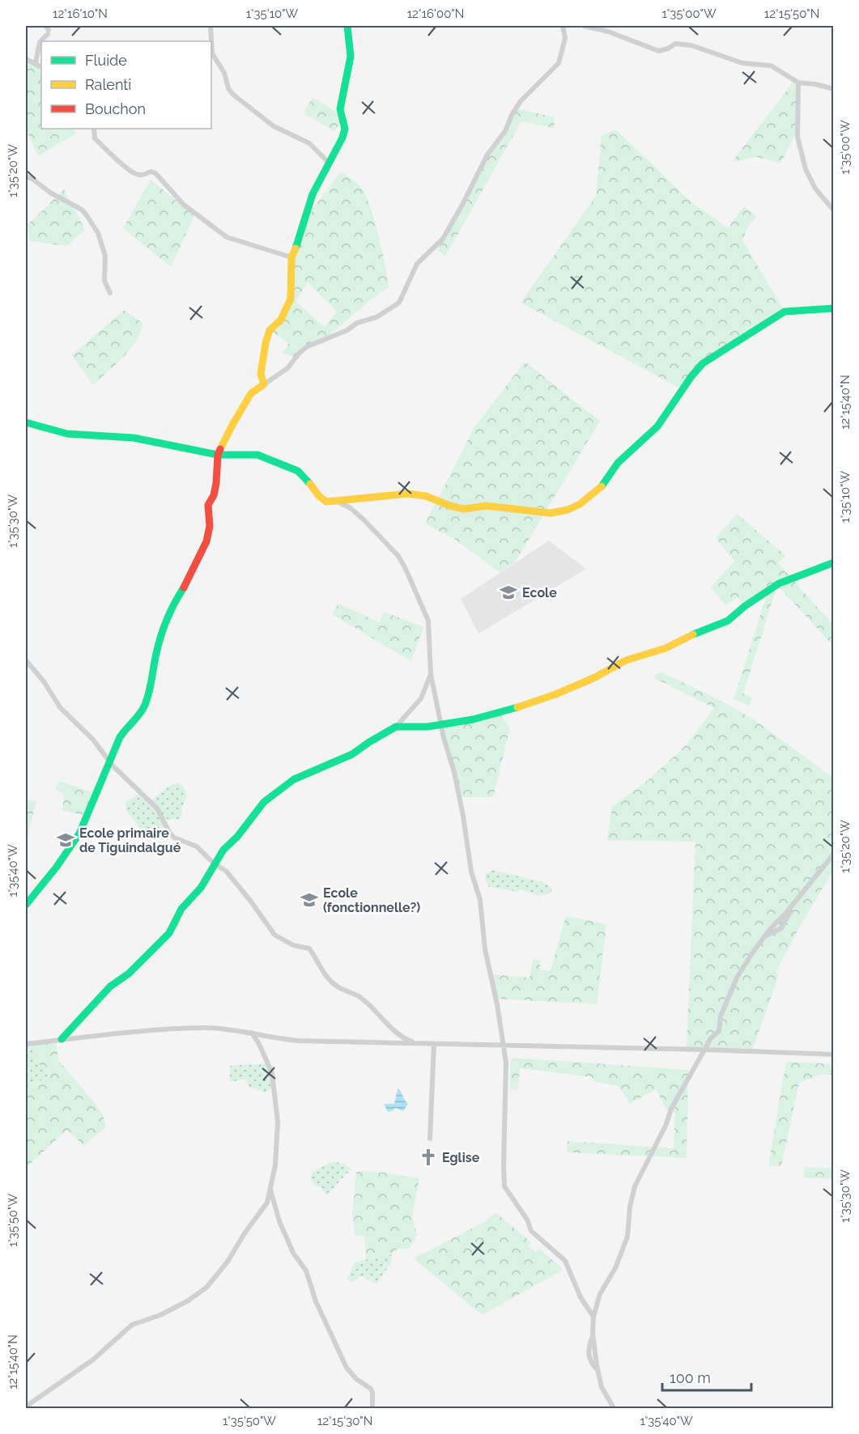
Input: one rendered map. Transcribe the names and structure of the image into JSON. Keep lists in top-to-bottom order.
{
  "places": {
    "school or university": ["Ecole", "Ecole primaire de Tiguindalgué", "Ecole (fonctionnelle?)"],
    "church": ["Eglise"]
  },
  "legend": ["Fluide", "Ralenti", "Bouchon"],
  "scale_bar": "100 m",
  "coordinates": [
    "12°16'10\"N",
    "1°35'10\"W",
    "12°16'00\"N",
    "1°35'00\"W",
    "12°15'50\"N",
    "1°35'20\"W",
    "12°15'40\"N",
    "1°35'30\"W",
    "1°35'40\"W",
    "1°35'50\"W",
    "12°15'30\"N"
  ]
}
